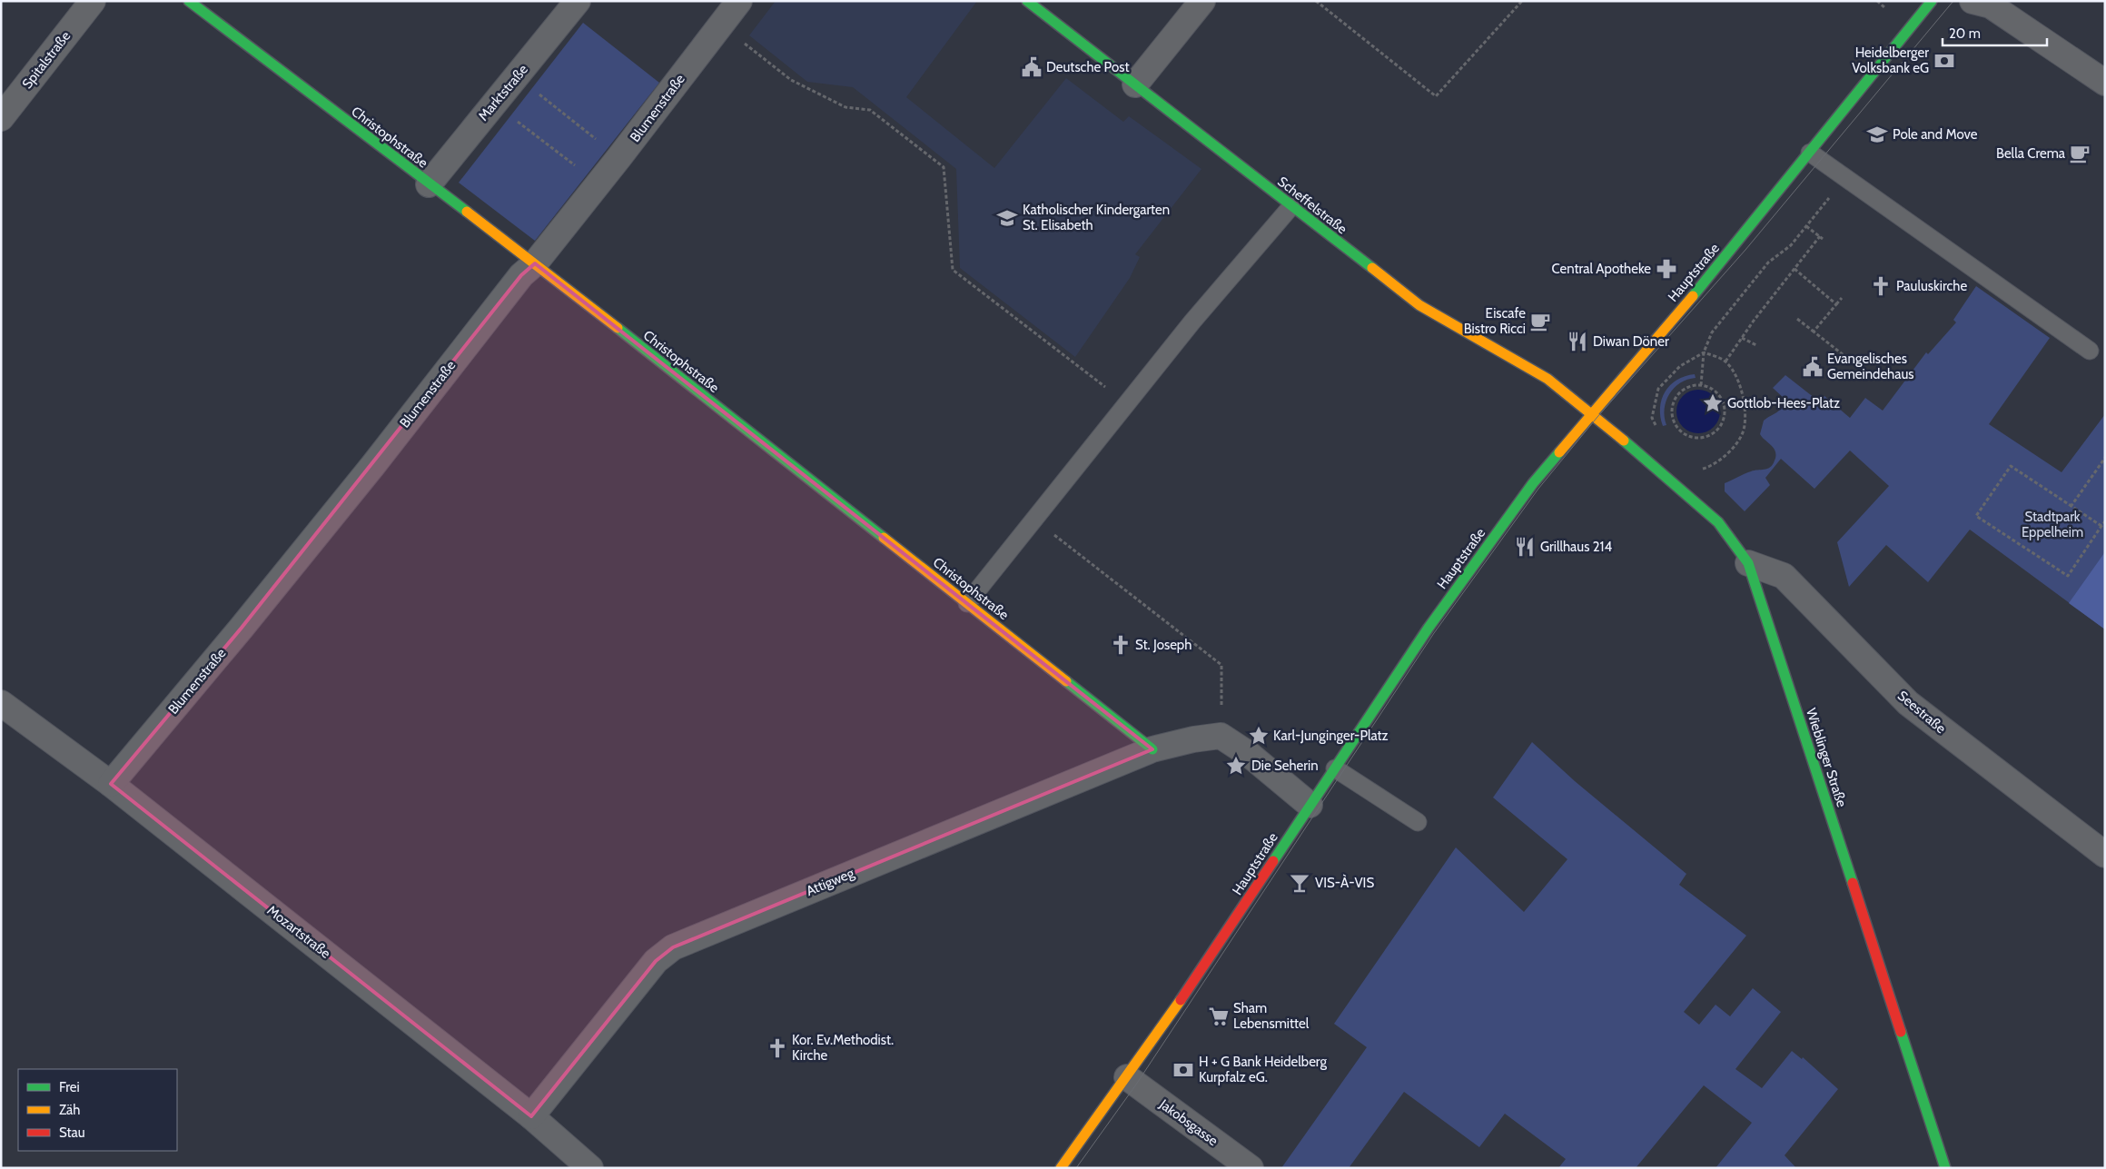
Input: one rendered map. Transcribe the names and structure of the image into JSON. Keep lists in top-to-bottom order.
{
  "streets": {
    "street": [
      "Spitalstraße",
      "Marktstraße",
      "Blumenstraße",
      "Christophstraße",
      "Scheffelstraße",
      "Hauptstraße",
      "Seestraße",
      "Wieblinger Straße",
      "Attigweg",
      "Mozartstraße",
      "Jakobsgasse"
    ]
  },
  "crossings": [
    ["Marktstraße", "Christophstraße"],
    ["Blumenstraße", "Christophstraße"],
    ["Blumenstraße", "Mozartstraße"],
    ["Christophstraße", "Attigweg"],
    ["Scheffelstraße", "Hauptstraße"],
    ["Scheffelstraße", "Wieblinger Straße"],
    ["Hauptstraße", "Wieblinger Straße"],
    ["Hauptstraße", "Jakobsgasse"],
    ["Seestraße", "Wieblinger Straße"],
    ["Attigweg", "Mozartstraße"]
  ],
  "parks": ["Stadtpark Eppelheim"],
  "places": {
    "bank": ["Heidelberger Volksbank eG", "H + G Bank Heidelberg Kurpfalz eG."],
    "public building": ["Deutsche Post", "Evangelisches Gemeindehaus"],
    "school or university": ["Pole and Move", "Katholischer Kindergarten St. Elisabeth"],
    "cafe": ["Bella Crema", "Eiscafe Bistro Ricci"],
    "pharmacy": ["Central Apotheke"],
    "church": ["Pauluskirche", "St. Joseph", "Kor. Ev.Methodist. Kirche"],
    "restaurant": ["Diwan Döner", "Grillhaus 214"],
    "place": ["Gottlob-Hees-Platz", "Karl-Junginger-Platz", "Die Seherin"],
    "bar": ["VIS-À-VIS"],
    "supermarket": ["Sham Lebensmittel"]
  },
  "legend": ["Frei", "Zäh", "Stau"],
  "scale_bar": "20 m"
}
